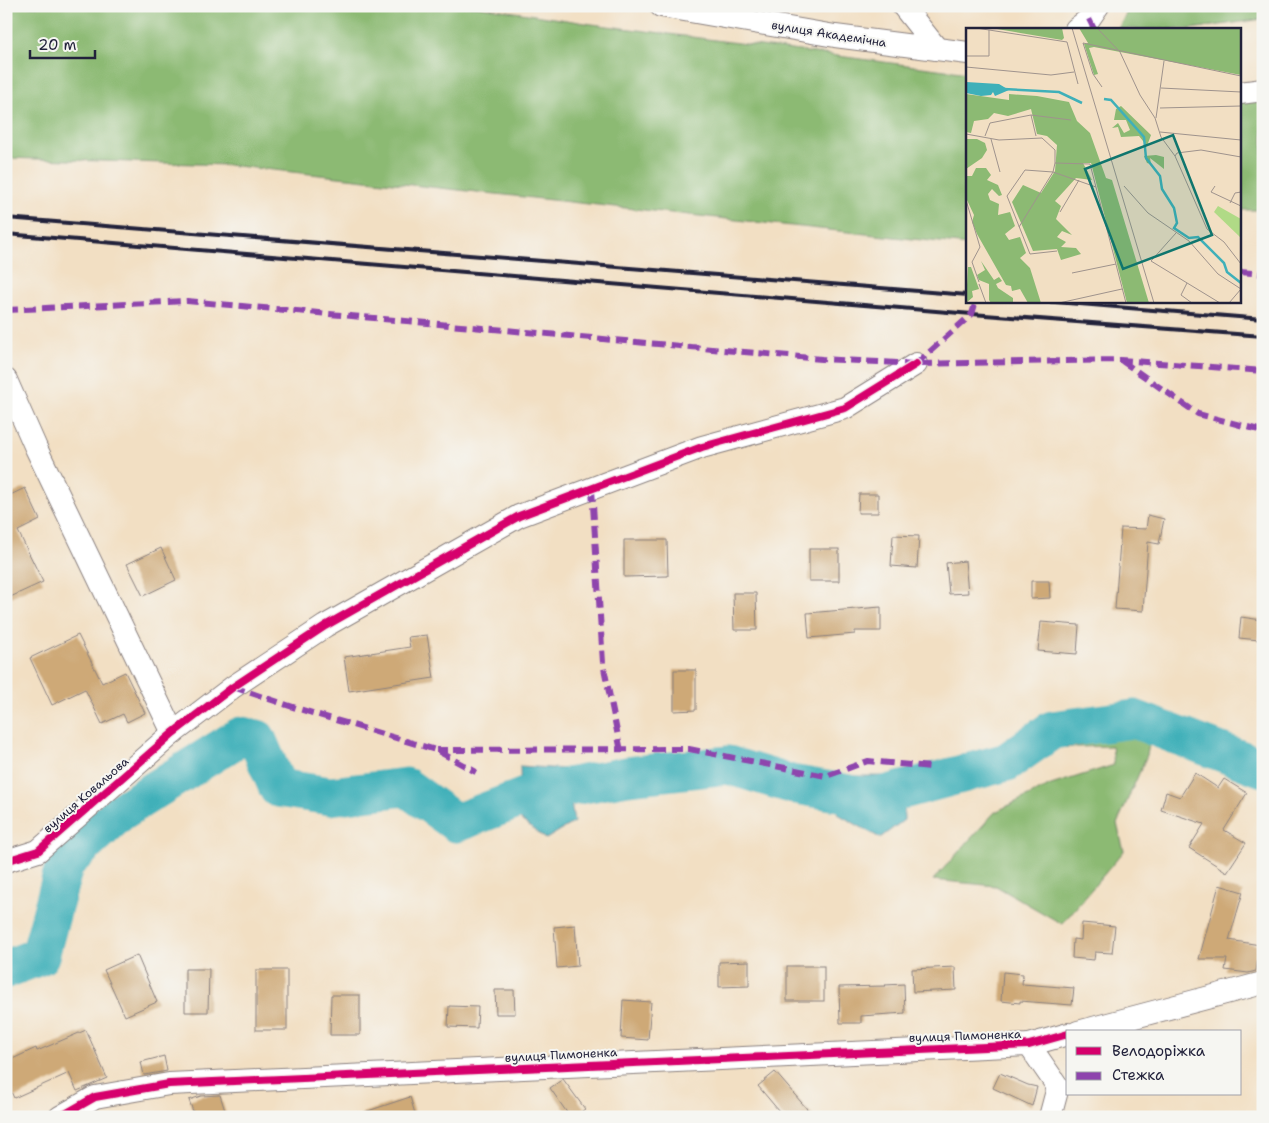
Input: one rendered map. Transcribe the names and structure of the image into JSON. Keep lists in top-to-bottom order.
{
  "streets": {
    "street": ["вулиця Академічна", "вулиця Ковальова", "вулиця Пимоненка"]
  },
  "legend": ["Велодоріжка", "Стежка"],
  "scale_bar": "20 m"
}
